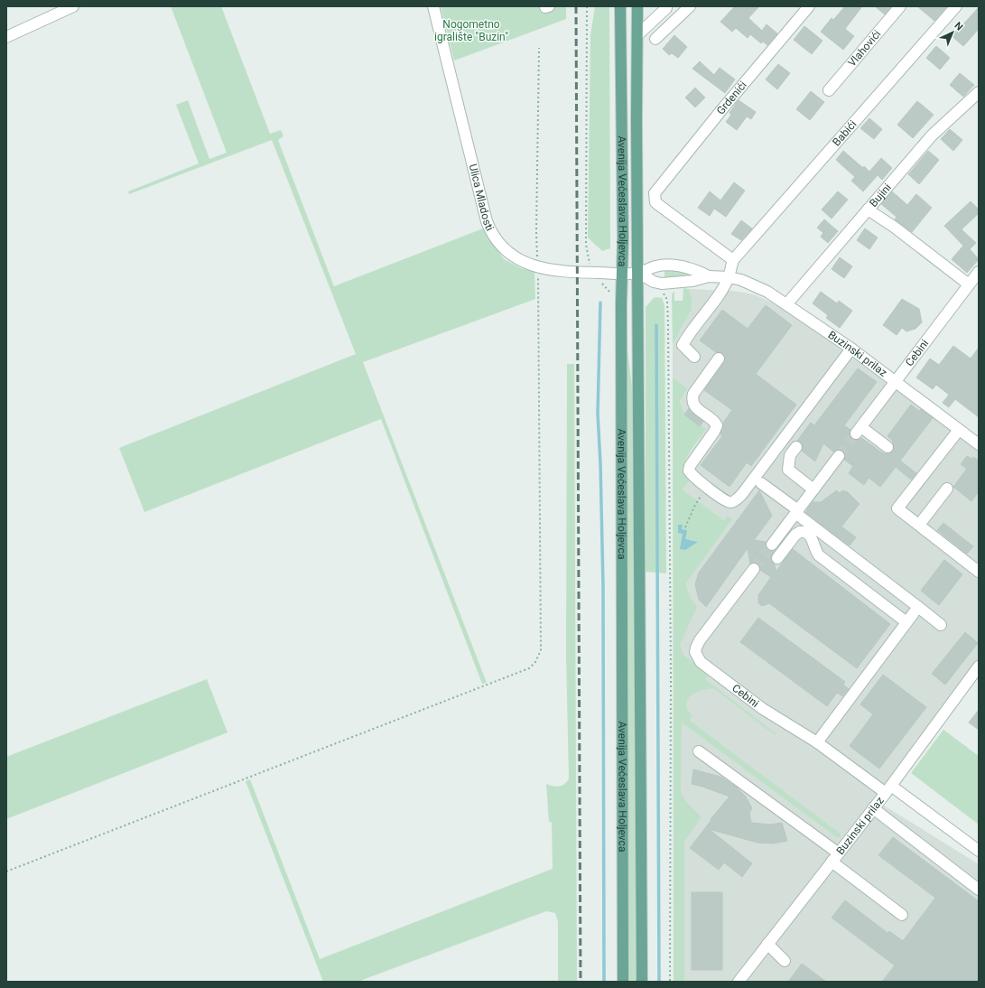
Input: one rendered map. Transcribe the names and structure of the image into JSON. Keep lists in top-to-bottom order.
{
  "streets": {
    "main road": ["Avenija Većeslava Holjevca"],
    "street": [
      "Vlahovići",
      "Grdenići",
      "Babići",
      "Bujini",
      "Ulica Mladosti",
      "Cebini",
      "Buzinski prilaz"
    ]
  },
  "crossings": [
    ["Grdenići", "Babići"],
    ["Bujini", "Buzinski prilaz"],
    ["Ulica Mladosti", "Avenija Većeslava Holjevca"],
    ["Ulica Mladosti", "Buzinski prilaz"],
    ["Avenija Većeslava Holjevca", "Buzinski prilaz"],
    ["Cebini", "Buzinski prilaz"]
  ],
  "parks": ["Nogometno igralište \"Buzin\""],
  "north": "top right"
}
